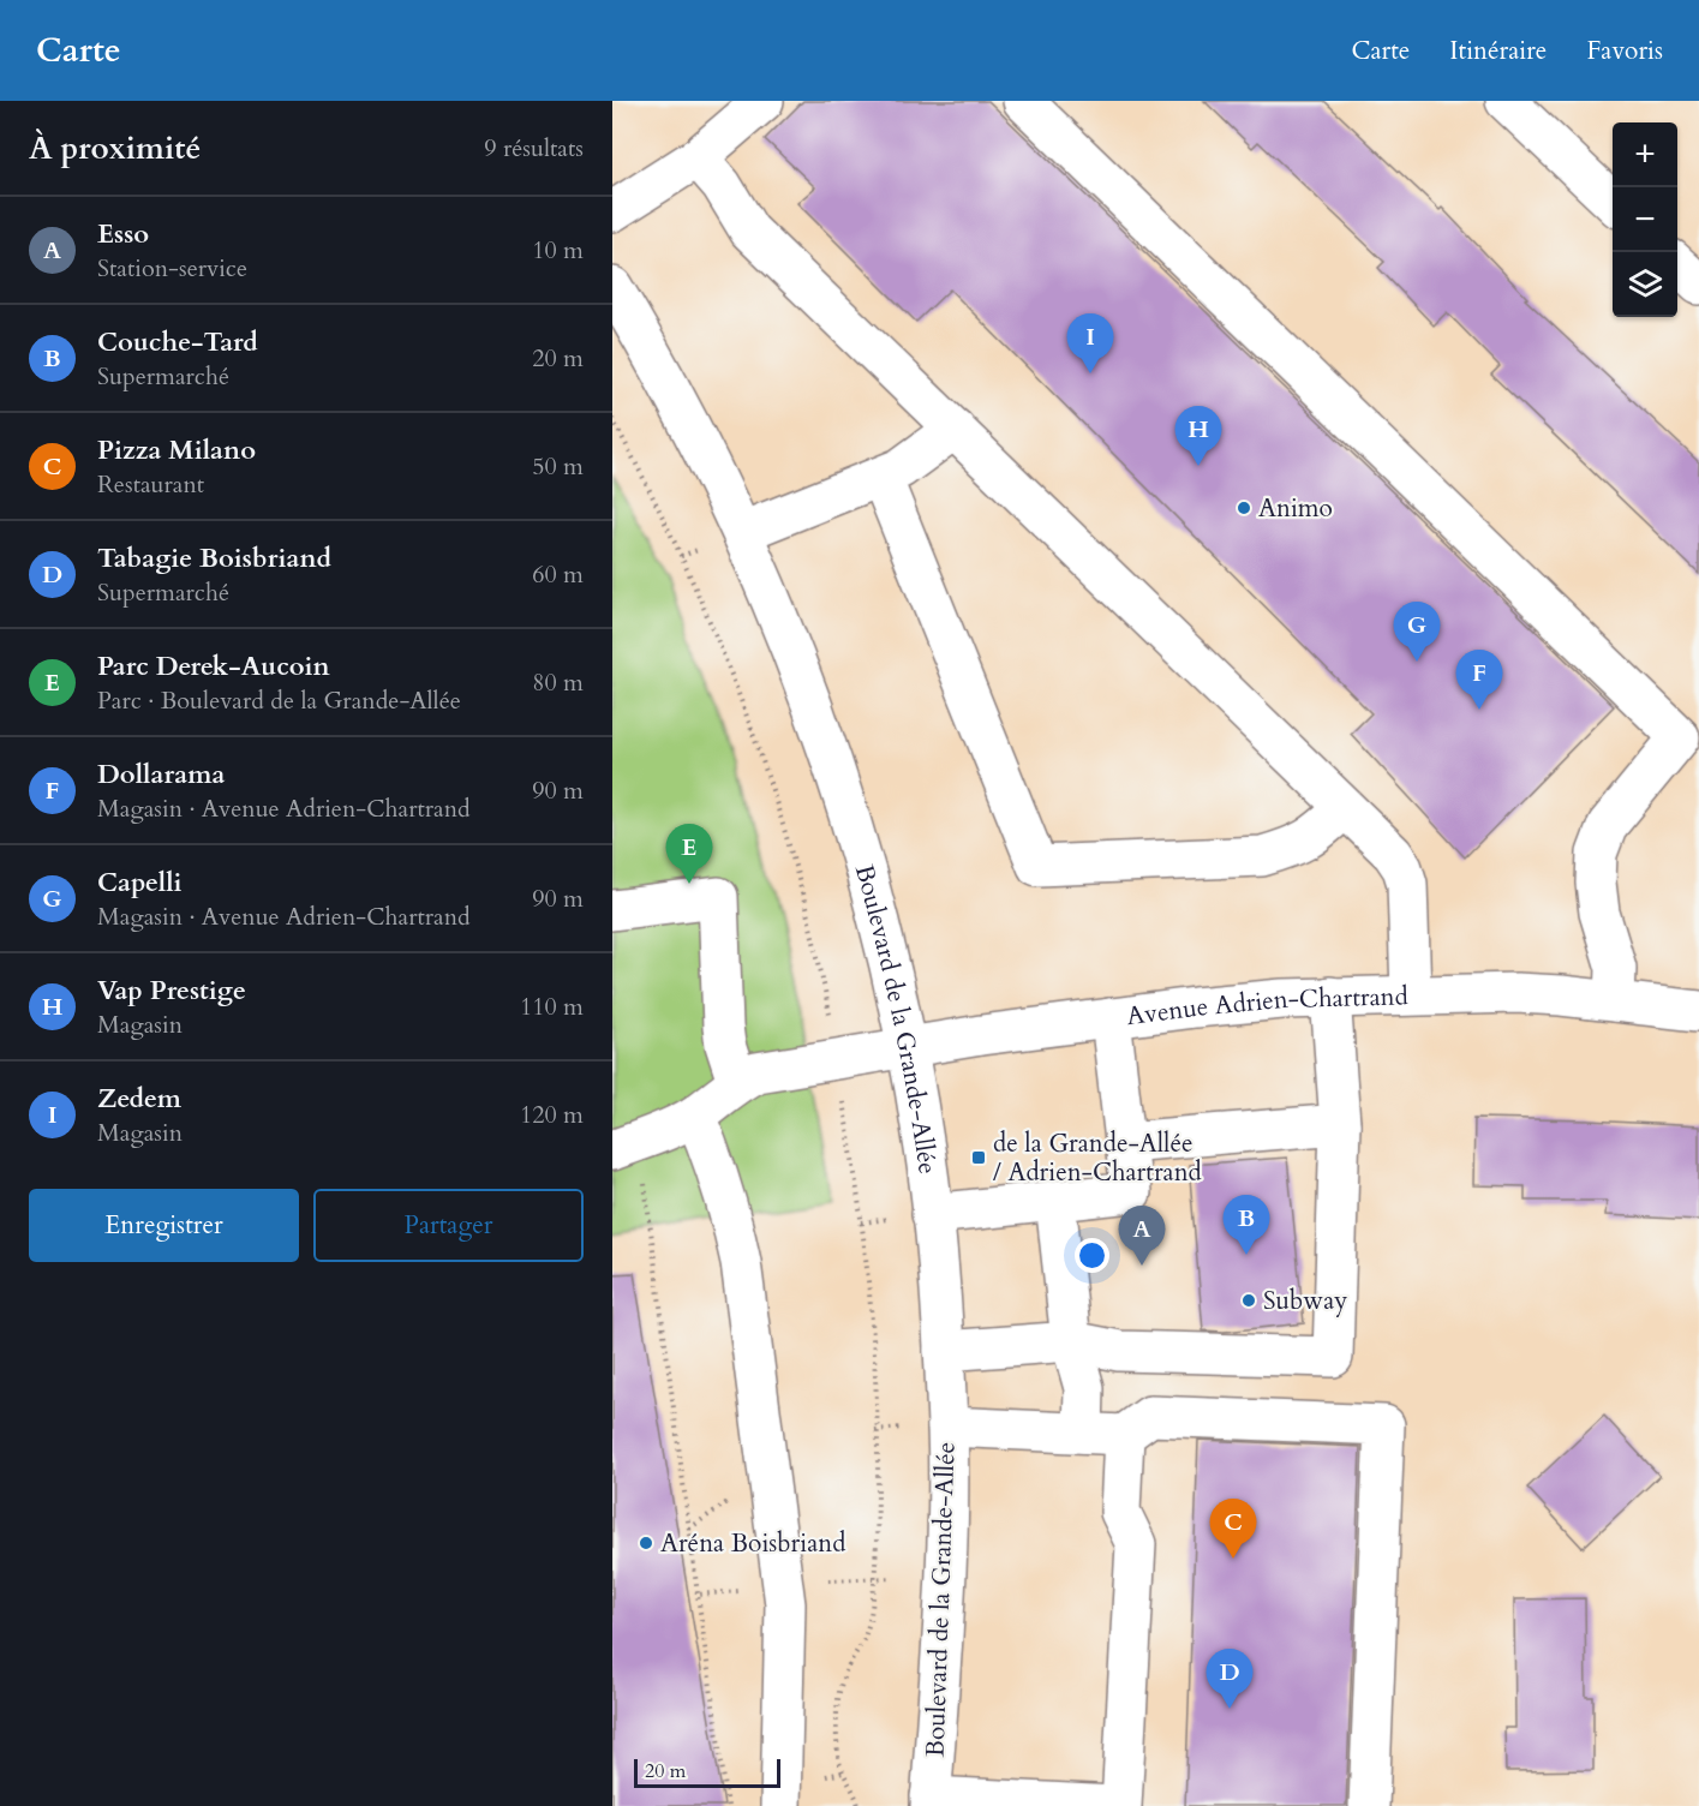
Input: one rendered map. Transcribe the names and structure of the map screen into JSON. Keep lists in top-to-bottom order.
{
  "streets": {
    "street": ["Avenue Adrien-Chartrand", "Boulevard de la Grande-Allée"]
  },
  "crossings": [
    ["Avenue Adrien-Chartrand", "Boulevard de la Grande-Allée"]
  ],
  "places": {
    "other": ["Animo", "Subway", "Aréna Boisbriand"],
    "transit": ["de la Grande-Allée / Adrien-Chartrand"]
  },
  "scale_bar": "20 m",
  "page": {
    "header": "Carte",
    "nav": ["Carte", "Itinéraire", "Favoris"],
    "heading": ["À proximité", "9 résultats"],
    "map_buttons": ["+", "−"],
    "list": [
      {
        "mark": "A",
        "name": "Esso",
        "note": "Station-service",
        "value": "10 m"
      },
      {
        "mark": "B",
        "name": "Couche-Tard",
        "note": "Supermarché",
        "value": "20 m"
      },
      {
        "mark": "C",
        "name": "Pizza Milano",
        "note": "Restaurant",
        "value": "50 m"
      },
      {
        "mark": "D",
        "name": "Tabagie Boisbriand",
        "note": "Supermarché",
        "value": "60 m"
      },
      {
        "mark": "E",
        "name": "Parc Derek-Aucoin",
        "note": "Parc · Boulevard de la Grande-Allée",
        "value": "80 m"
      },
      {
        "mark": "F",
        "name": "Dollarama",
        "note": "Magasin · Avenue Adrien-Chartrand",
        "value": "90 m"
      },
      {
        "mark": "G",
        "name": "Capelli",
        "note": "Magasin · Avenue Adrien-Chartrand",
        "value": "90 m"
      },
      {
        "mark": "H",
        "name": "Vap Prestige",
        "note": "Magasin",
        "value": "110 m"
      },
      {
        "mark": "I",
        "name": "Zedem",
        "note": "Magasin",
        "value": "120 m"
      }
    ],
    "pins": [
      "I",
      "H",
      "G",
      "F",
      "E",
      "B",
      "A",
      "C",
      "D"
    ],
    "buttons": ["Enregistrer", "Partager"],
    "scale": "20 m"
  }
}
